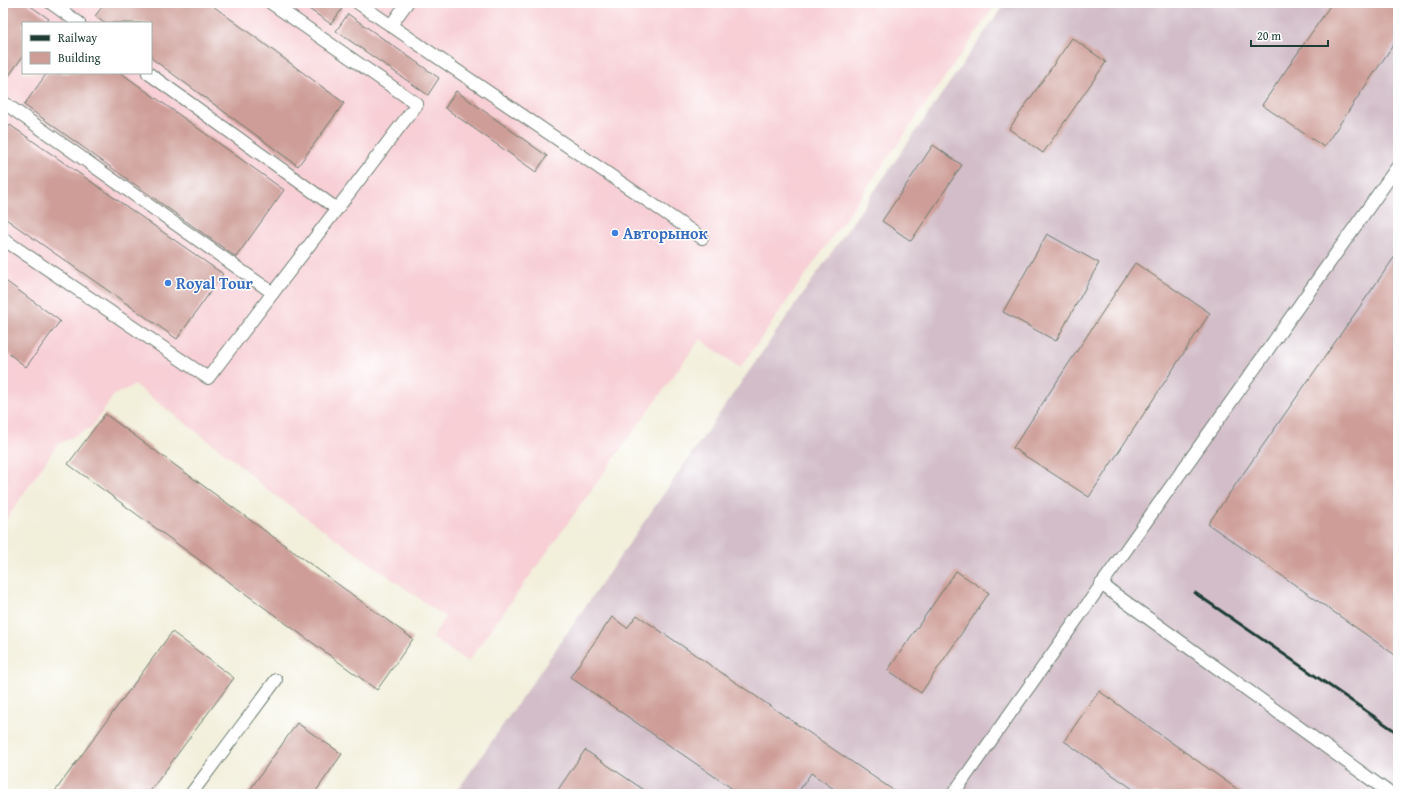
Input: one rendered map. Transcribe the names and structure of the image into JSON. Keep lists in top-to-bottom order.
{
  "places": ["Авторынок", "Royal Tour"],
  "legend": ["Railway", "Building"],
  "scale_bar": "20 m"
}
